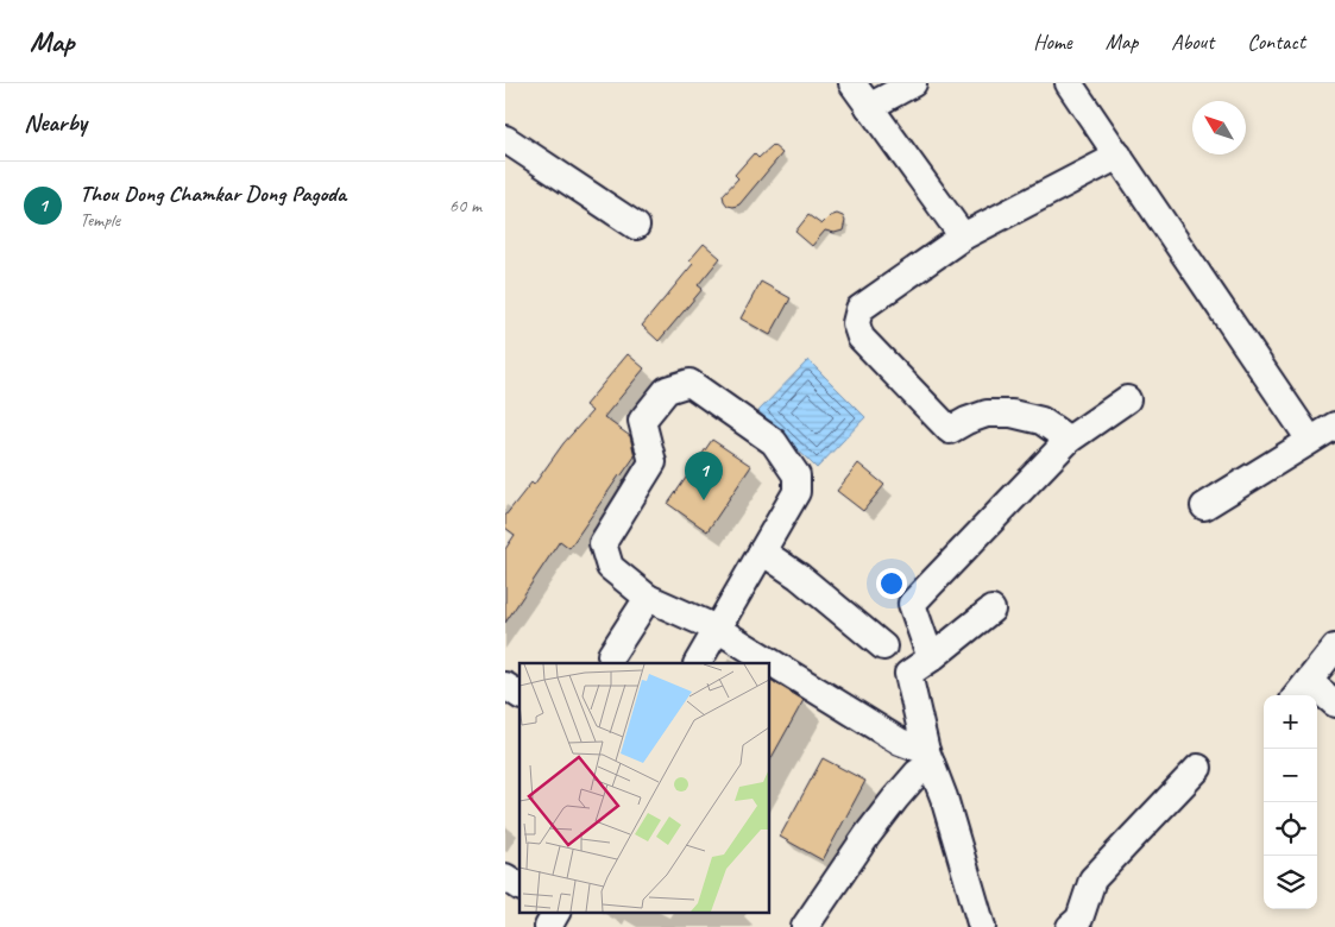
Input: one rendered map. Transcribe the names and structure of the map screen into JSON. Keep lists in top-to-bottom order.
{
  "north": "top left",
  "page": {
    "header": "Map",
    "nav": [
      "Home",
      "Map",
      "About",
      "Contact"
    ],
    "heading": "Nearby",
    "list": [
      {
        "mark": "1",
        "name": "Thou Dong Chamkar Dong Pagoda",
        "note": "Temple",
        "value": "60 m"
      }
    ],
    "pins": "1",
    "map_buttons": ["+", "−"]
  }
}
